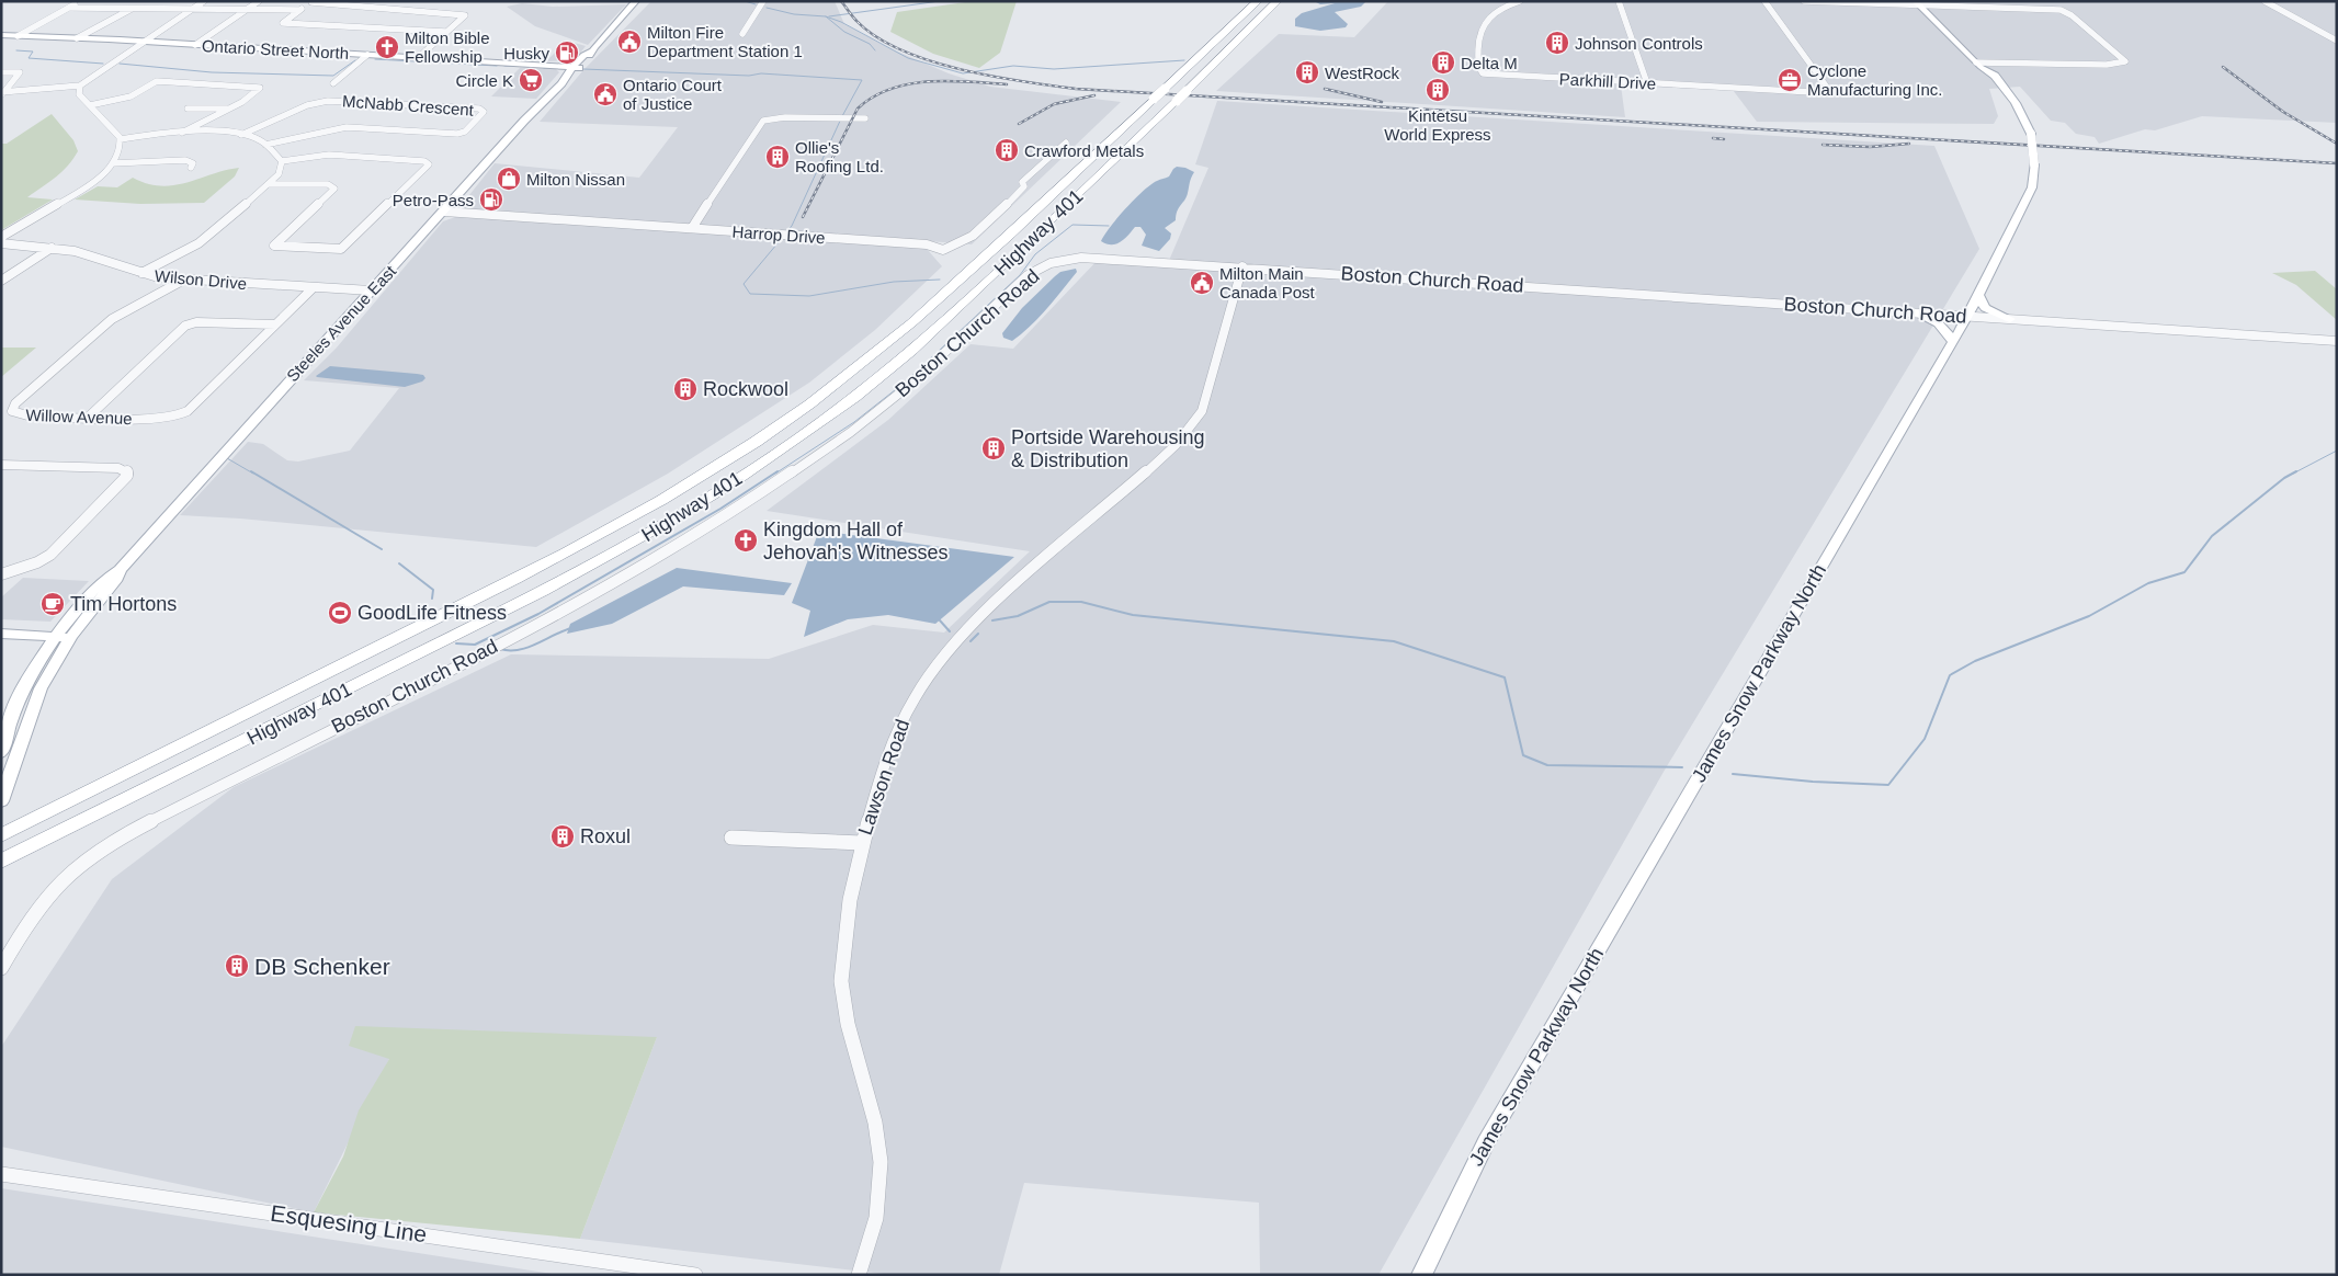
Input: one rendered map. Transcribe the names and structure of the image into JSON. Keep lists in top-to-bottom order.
{
  "streets": {
    "highway": ["Highway 401"],
    "main road": ["Ontario Street North", "Steeles Avenue East", "James Snow Parkway North"],
    "street": [
      "Parkhill Drive",
      "McNabb Crescent",
      "Harrop Drive",
      "Wilson Drive",
      "Boston Church Road",
      "Willow Avenue",
      "Lawson Road",
      "Esquesing Line"
    ]
  },
  "crossings": [
    ["Ontario Street North", "Steeles Avenue East"],
    ["Harrop Drive", "Steeles Avenue East"],
    ["Wilson Drive", "Steeles Avenue East"],
    ["Wilson Drive", "Willow Avenue"],
    ["Boston Church Road", "James Snow Parkway North"],
    ["Boston Church Road", "Lawson Road"]
  ],
  "places": {
    "public building": ["Milton Fire Department Station 1", "Ontario Court of Justice", "Milton Main Canada Post"],
    "building": [
      "Johnson Controls",
      "Delta M",
      "WestRock",
      "Kintetsu World Express",
      "Crawford Metals",
      "Ollie's Roofing Ltd.",
      "Rockwool",
      "Portside Warehousing & Distribution",
      "Roxul",
      "DB Schenker"
    ],
    "church": ["Milton Bible Fellowship", "Kingdom Hall of Jehovah's Witnesses"],
    "fuel station": ["Husky", "Petro-Pass"],
    "supermarket": ["Circle K"],
    "office": ["Cyclone Manufacturing Inc."],
    "shop": ["Milton Nissan"],
    "cafe": ["Tim Hortons"],
    "sports": ["GoodLife Fitness"]
  }
}
